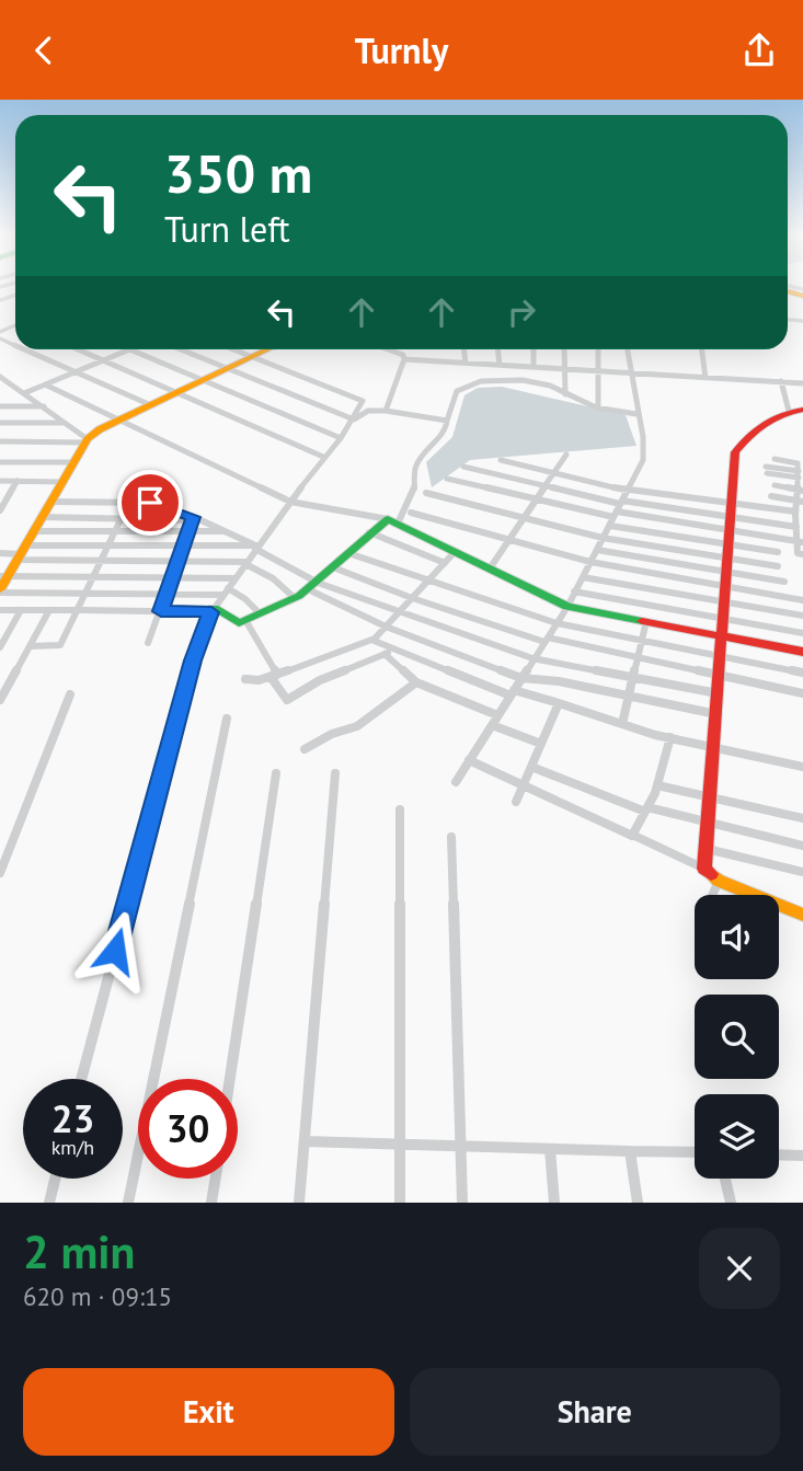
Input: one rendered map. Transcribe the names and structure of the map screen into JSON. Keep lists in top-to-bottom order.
{
  "page": {
    "header": "Turnly",
    "turn": ["350 m", "Turn left"],
    "speed": "23 km/h",
    "limit": "30",
    "heading": ["2 min", "620 m · 09:15"],
    "buttons": ["Exit", "Share"]
  }
}
